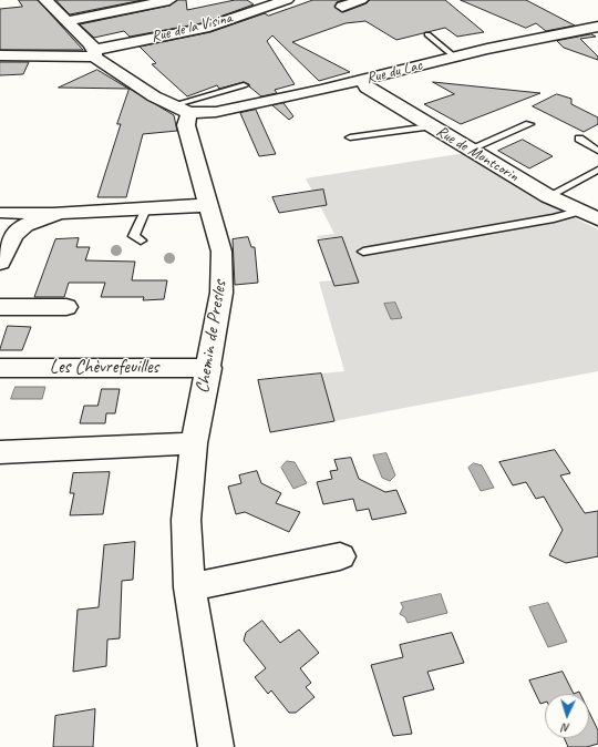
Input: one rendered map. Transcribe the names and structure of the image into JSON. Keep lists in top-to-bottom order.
{
  "streets": {
    "street": [
      "Rue de la Visina",
      "Rue du Lac",
      "Rue de Montcorin",
      "Chemin de Presles",
      "Les Chèvrefeuilles"
    ]
  },
  "crossings": [
    ["Rue du Lac", "Rue de Montcorin"],
    ["Rue du Lac", "Chemin de Presles"],
    ["Chemin de Presles", "Les Chèvrefeuilles"]
  ],
  "north": "bottom"
}
